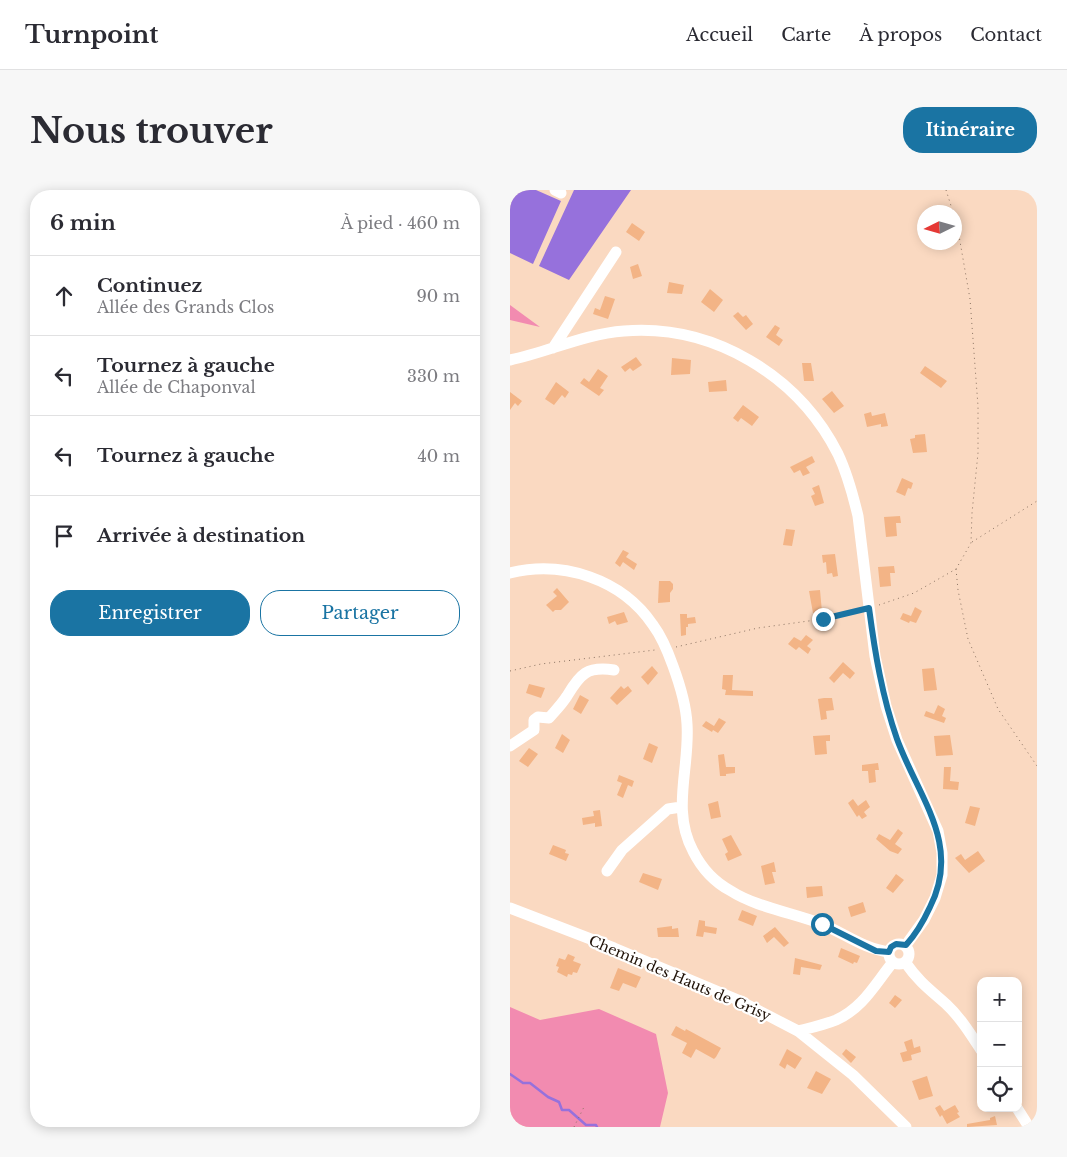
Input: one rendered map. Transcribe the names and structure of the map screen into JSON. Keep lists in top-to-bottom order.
{
  "streets": {
    "street": ["Chemin des Hauts de Grisy"]
  },
  "north": "left",
  "page": {
    "header": "Turnpoint",
    "nav": [
      "Accueil",
      "Carte",
      "À propos",
      "Contact"
    ],
    "buttons": [
      "Itinéraire",
      ["Enregistrer", "Partager"]
    ],
    "title": "Nous trouver",
    "heading": ["6 min", "À pied · 460 m"],
    "list": [
      ["Continuez", "Allée des Grands Clos", "90 m"],
      ["Tournez à gauche", "Allée de Chaponval", "330 m"],
      ["Tournez à gauche", "40 m"],
      "Arrivée à destination"
    ],
    "map_buttons": ["+", "−"]
  }
}
